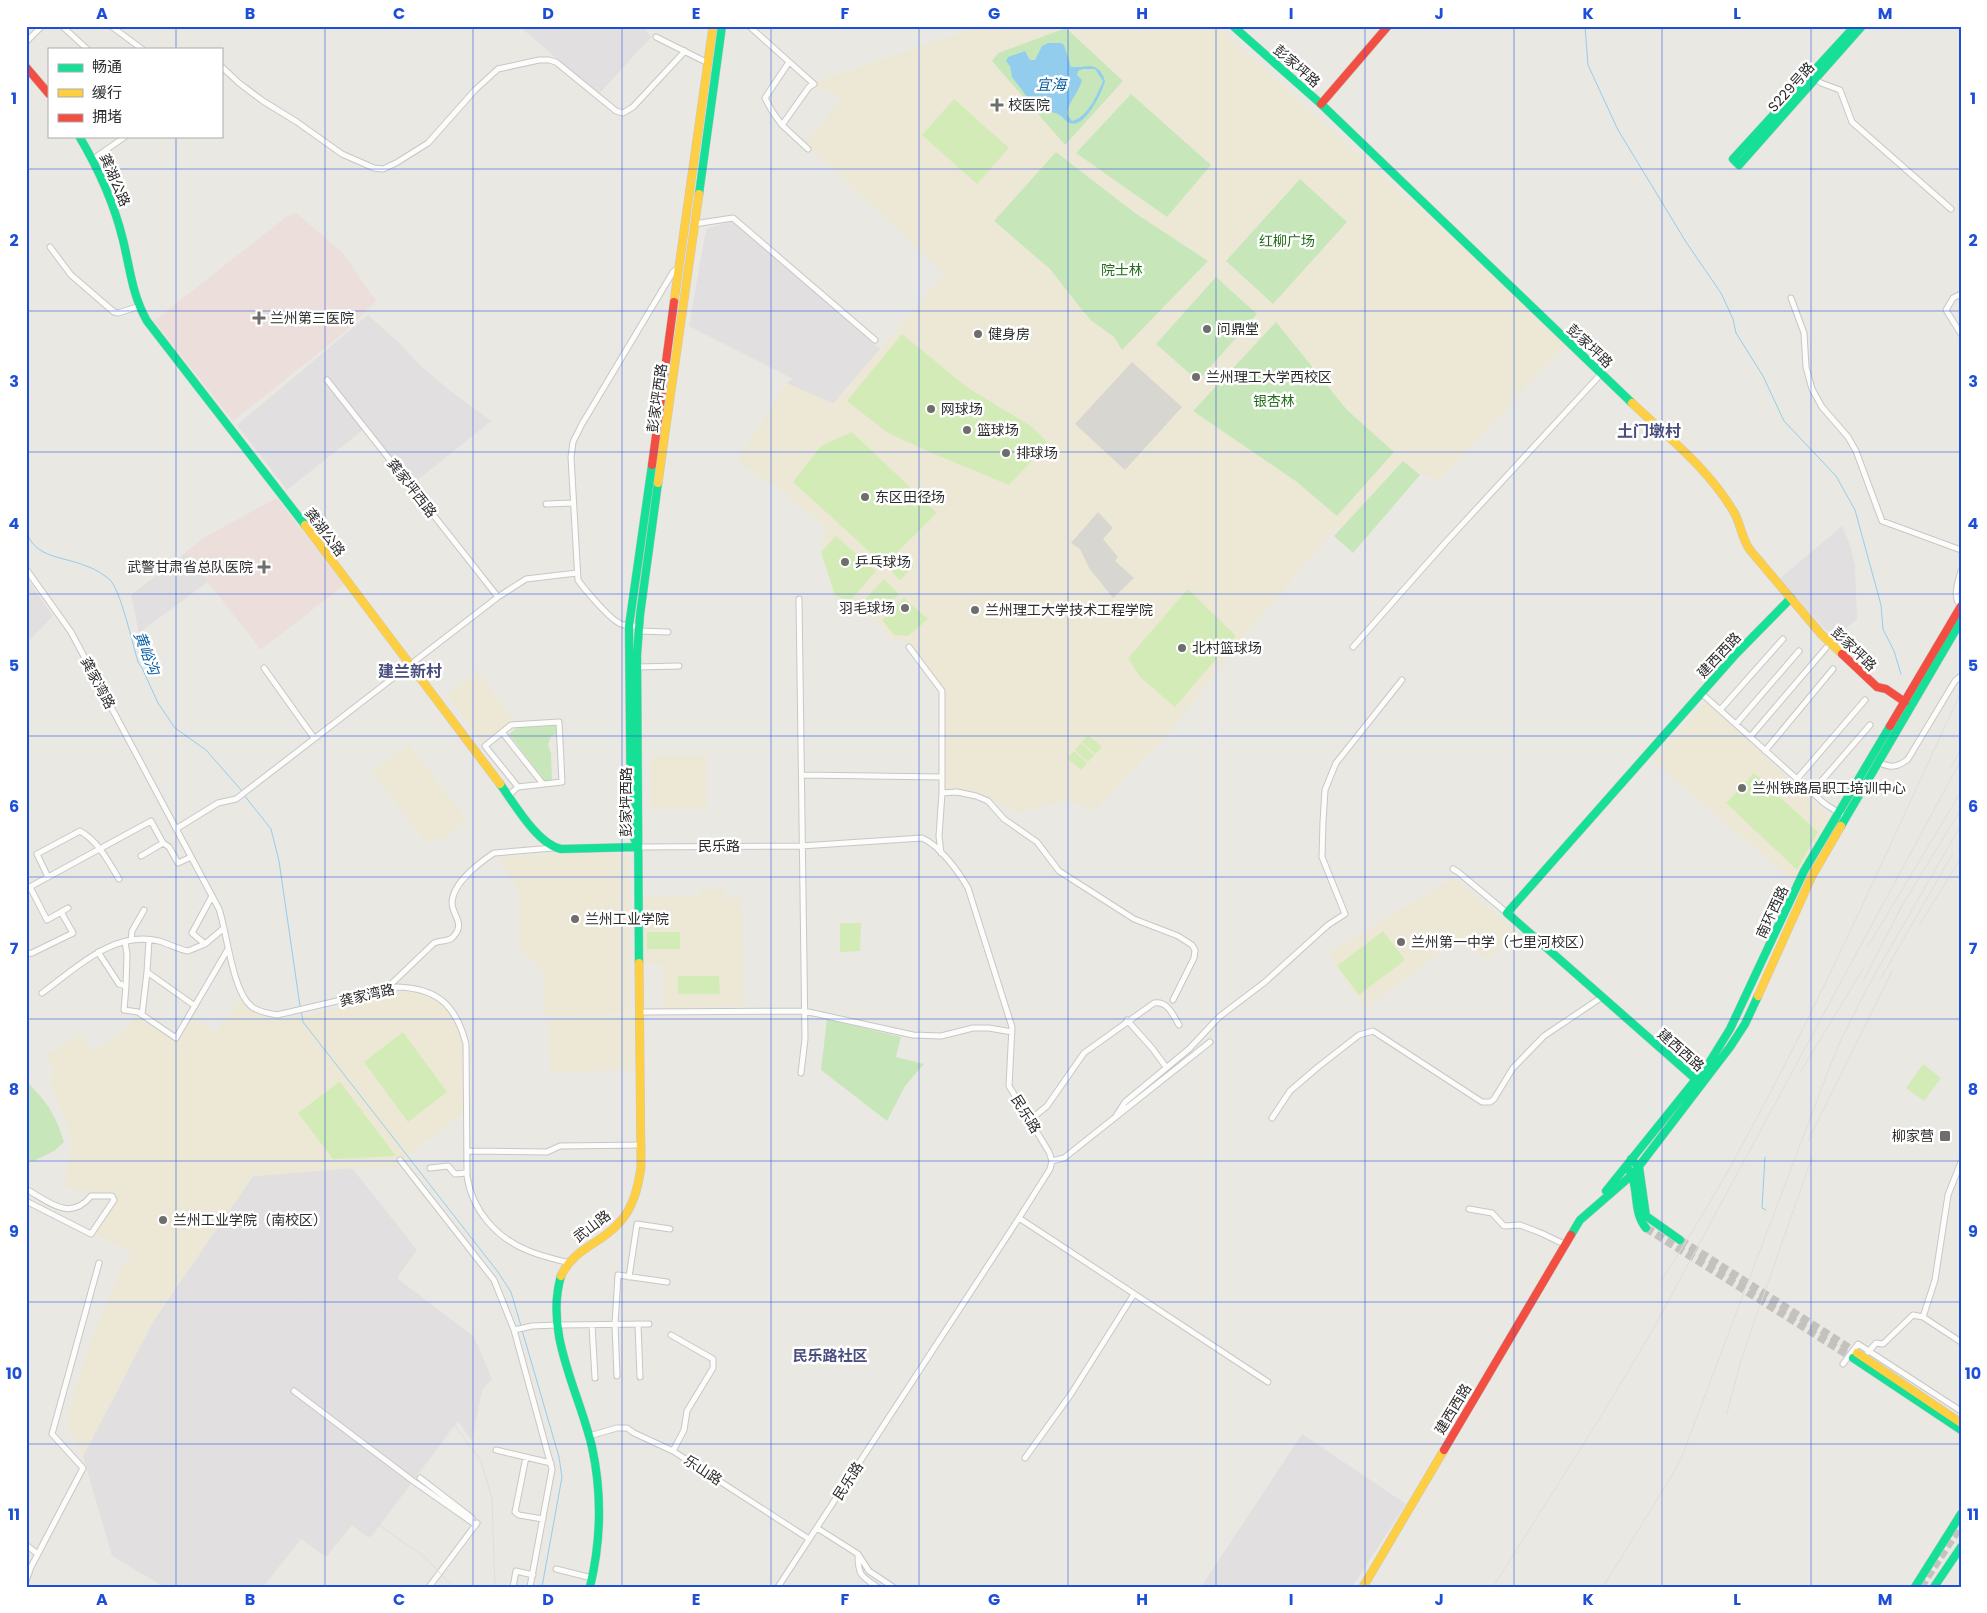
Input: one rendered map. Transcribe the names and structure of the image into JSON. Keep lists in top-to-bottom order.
{
  "streets": {
    "main road": [
      "彭家坪路",
      "S229号路",
      "龚湖公路",
      "彭家坪西路",
      "建西西路",
      "南环西路",
      "武山路"
    ],
    "street": [
      "龚家坪西路",
      "龚家湾路",
      "民乐路",
      "乐山路"
    ]
  },
  "crossings": [
    ["彭家坪路", "建西西路"],
    ["彭家坪路", "南环西路"],
    ["彭家坪西路", "民乐路"],
    ["彭家坪西路", "武山路"],
    ["建西西路", "南环西路"],
    ["龚家湾路", "武山路"],
    ["民乐路", "武山路"],
    ["民乐路", "乐山路"]
  ],
  "districts": ["土门墩村", "建兰新村", "民乐路社区"],
  "water": ["宜海", "黄峪沟"],
  "parks": ["红柳广场", "院士林", "银杏林"],
  "places": {
    "health": ["校医院", "兰州第三医院", "武警甘肃省总队医院"],
    "other": [
      "问鼎堂",
      "健身房",
      "兰州理工大学西校区",
      "网球场",
      "篮球场",
      "排球场",
      "东区田径场",
      "乒乓球场",
      "羽毛球场",
      "兰州理工大学技术工程学院",
      "北村篮球场",
      "兰州铁路局职工培训中心",
      "兰州工业学院",
      "兰州第一中学（七里河校区）",
      "兰州工业学院（南校区）"
    ],
    "transit": ["柳家营"]
  },
  "legend": ["畅通", "缓行", "拥堵"],
  "grid": {
    "columns": [
      "A",
      "B",
      "C",
      "D",
      "E",
      "F",
      "G",
      "H",
      "I",
      "J",
      "K",
      "L",
      "M"
    ],
    "rows": [
      "1",
      "2",
      "3",
      "4",
      "5",
      "6",
      "7",
      "8",
      "9",
      "10",
      "11"
    ]
  }
}
